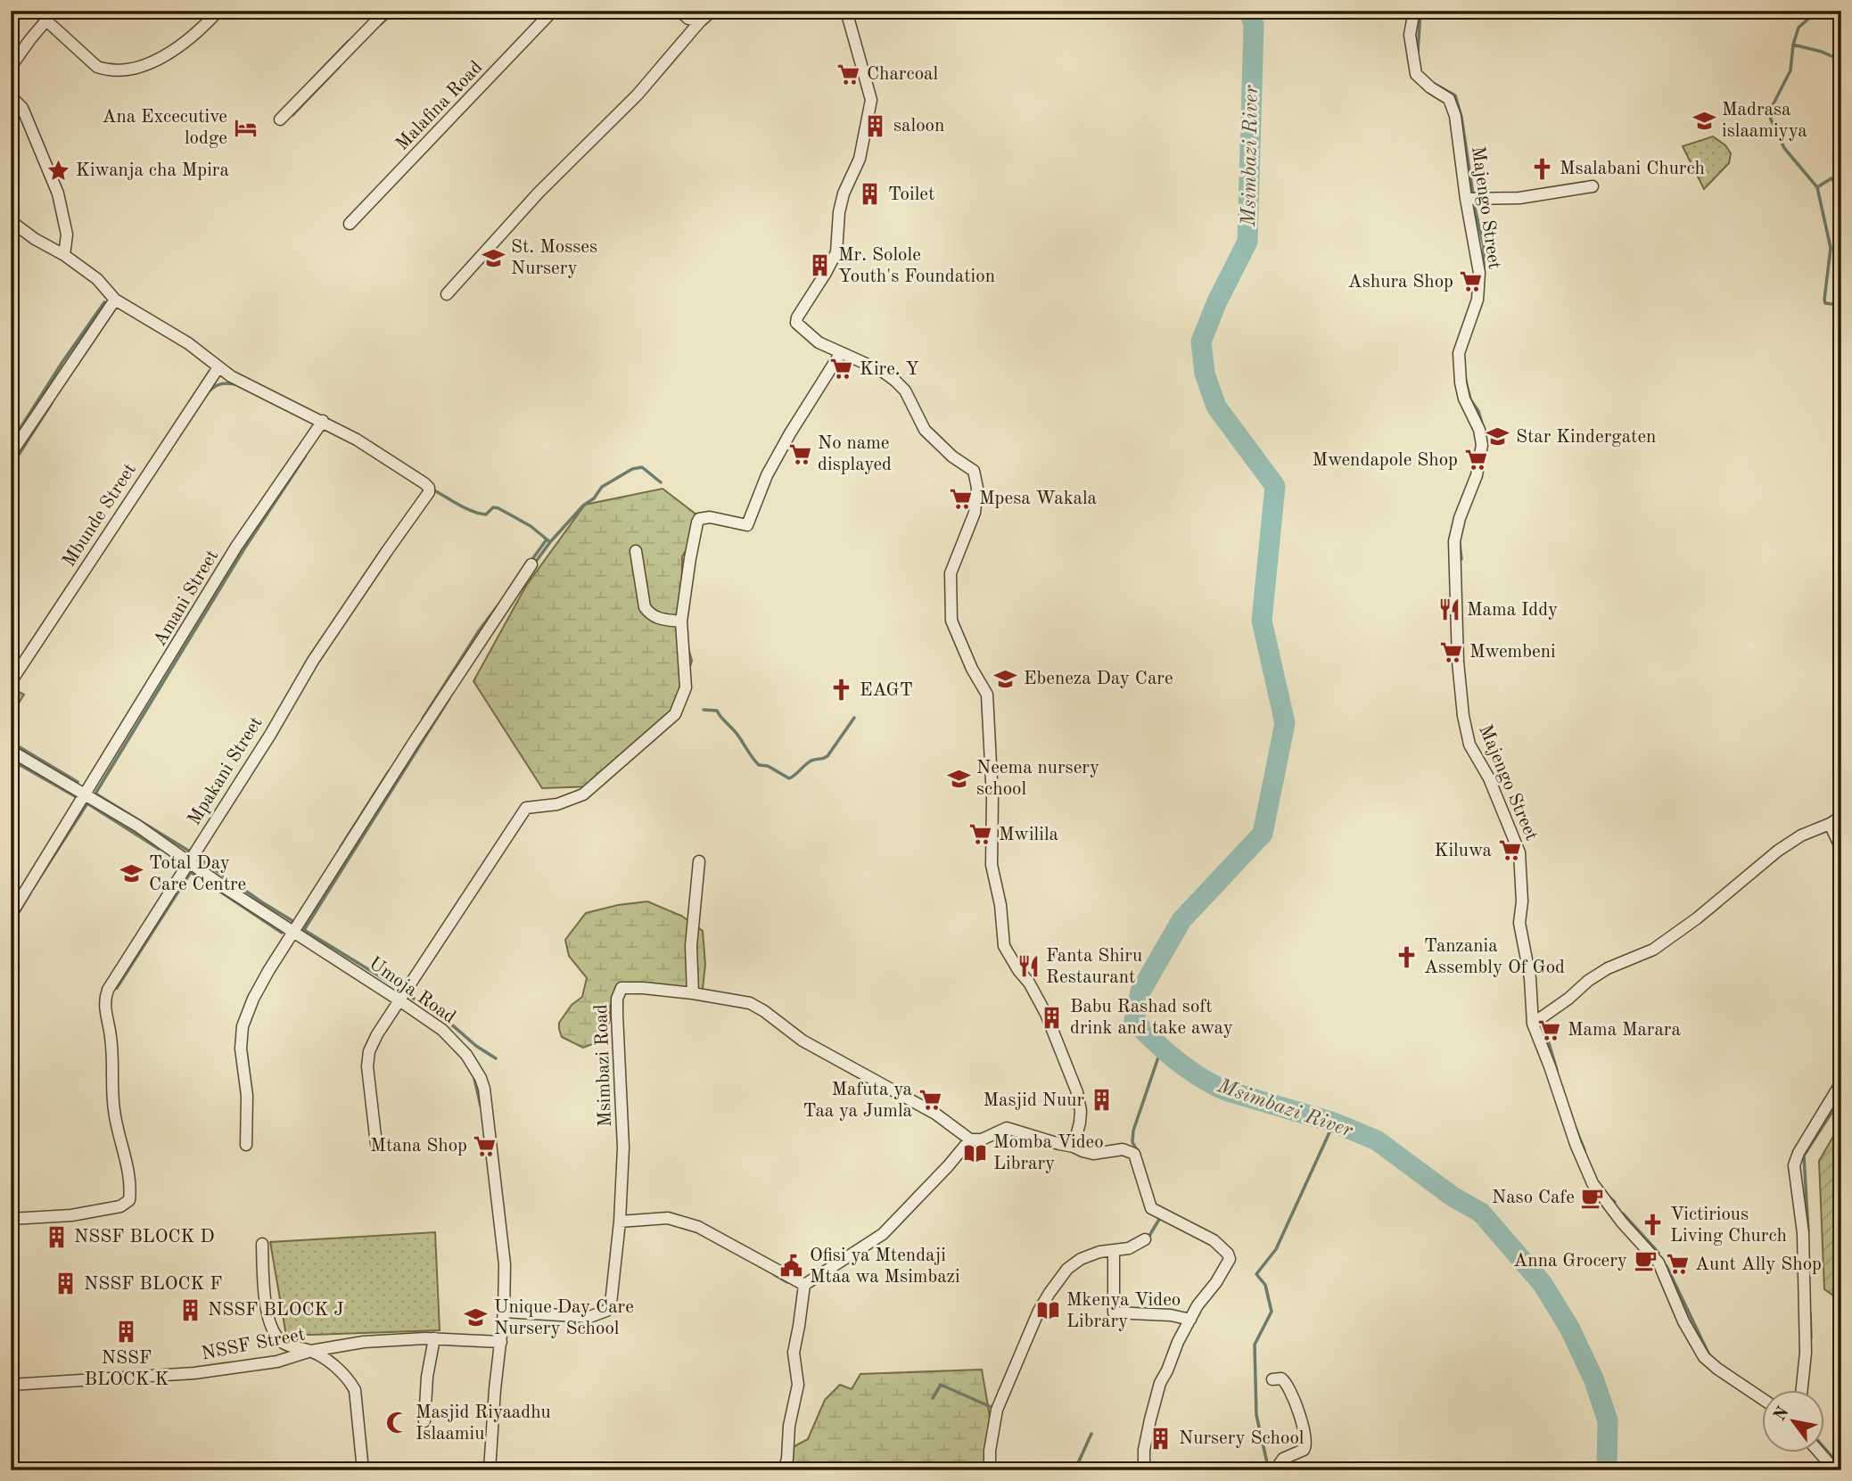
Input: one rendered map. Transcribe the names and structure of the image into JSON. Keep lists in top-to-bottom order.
{
  "streets": {
    "street": [
      "Malafina Road",
      "Majengo Street",
      "Mbunde Street",
      "Amani Street",
      "Mpakani Street",
      "Umoja Road",
      "Msimbazi Road",
      "NSSF Street"
    ]
  },
  "crossings": [
    ["Amani Street", "Mpakani Street"],
    ["Amani Street", "Umoja Road"],
    ["Mpakani Street", "Umoja Road"],
    ["Umoja Road", "Msimbazi Road"],
    ["Umoja Road", "NSSF Street"]
  ],
  "water": ["Msimbazi River"],
  "places": {
    "supermarket": [
      "Charcoal",
      "Ashura Shop",
      "Kire. Y",
      "No name displayed",
      "Mwendapole Shop",
      "Mpesa Wakala",
      "Mwembeni",
      "Mwilila",
      "Kiluwa",
      "Mama Marara",
      "Mafuta ya Taa ya Jumla",
      "Mtana Shop",
      "Aunt Ally Shop"
    ],
    "school or university": [
      "Madrasa islaamiyya",
      "St. Mosses Nursery",
      "Star Kindergaten",
      "Ebeneza Day Care",
      "Neema nursery school",
      "Total Day Care Centre",
      "Unique Day Care Nursery School"
    ],
    "building": [
      "saloon",
      "Toilet",
      "Mr. Solole Youth's Foundation",
      "Babu Rashad soft drink and take away",
      "Masjid Nuur",
      "NSSF BLOCK D",
      "NSSF BLOCK F",
      "NSSF BLOCK J",
      "NSSF BLOCK K",
      "Nursery School"
    ],
    "hotel": ["Ana Excecutive lodge"],
    "church": [
      "Msalabani Church",
      "EAGT",
      "Tanzania Assembly Of God",
      "Victirious Living Church"
    ],
    "place": ["Kiwanja cha Mpira"],
    "restaurant": ["Mama Iddy", "Fanta Shiru Restaurant"],
    "library": ["Momba Video Library", "Mkenya Video Library"],
    "cafe": ["Naso Cafe", "Anna Grocery"],
    "public building": ["Ofisi ya Mtendaji Mtaa wa Msimbazi"],
    "mosque": ["Masjid Riyaadhu Islaamiu"]
  },
  "north": "top left"
}
